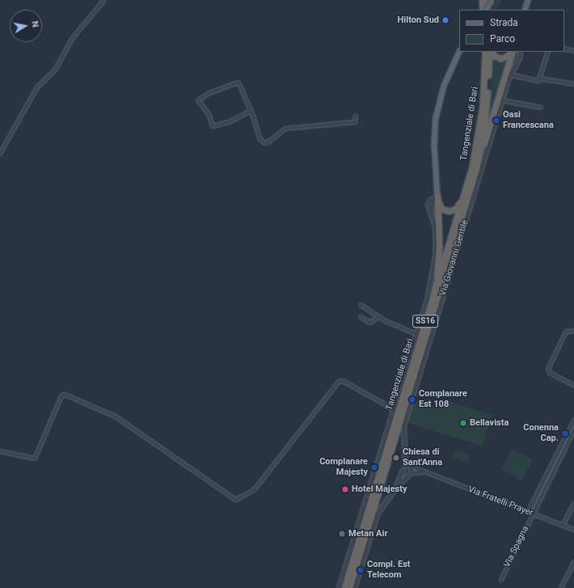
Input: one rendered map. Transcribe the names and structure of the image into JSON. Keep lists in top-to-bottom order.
{
  "streets": {
    "highway": ["Tangenziale di Bari", "SS16"],
    "street": ["Via Giovanni Gentile", "Via Fratelli Prayer", "Via Spagna"]
  },
  "crossings": [
    ["Tangenziale di Bari", "SS16"],
    ["Via Fratelli Prayer", "Via Spagna"]
  ],
  "places": [
    "Hilton Sud",
    "Oasi Francescana",
    "Complanare Est 108",
    "Bellavista",
    "Conenna Cap.",
    "Chiesa di Sant'Anna",
    "Complanare Majesty",
    "Hotel Majesty",
    "Metan Air",
    "Compl. Est Telecom"
  ],
  "legend": ["Strada", "Parco"],
  "north": "right"
}
